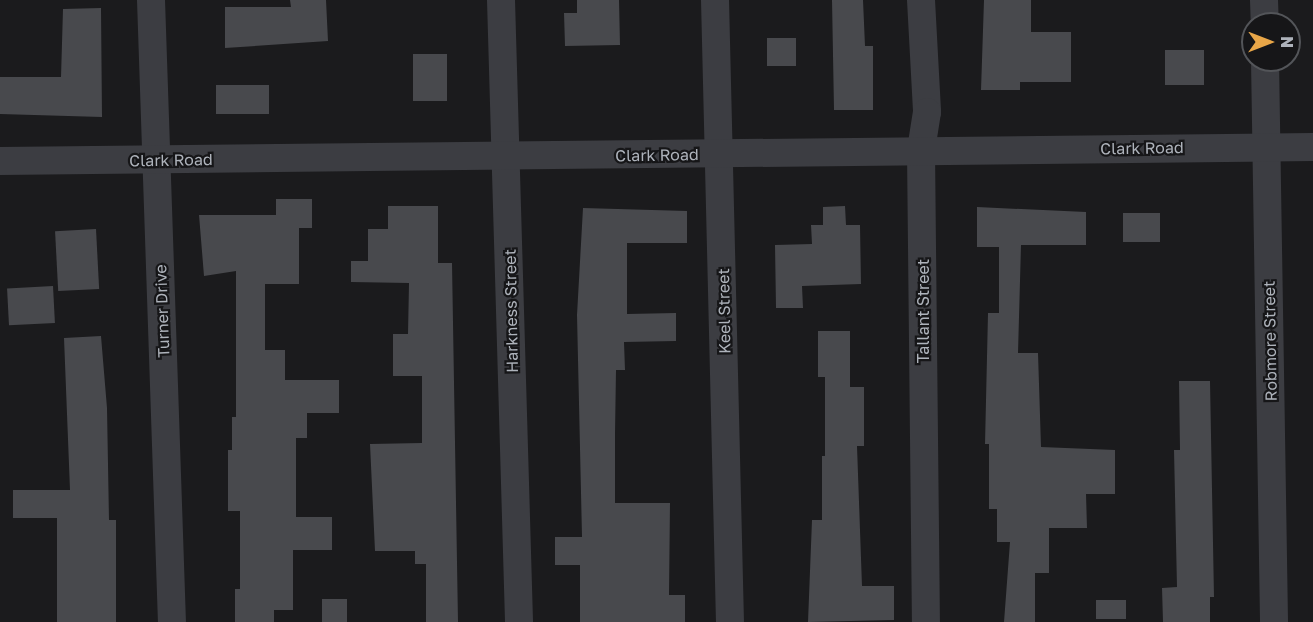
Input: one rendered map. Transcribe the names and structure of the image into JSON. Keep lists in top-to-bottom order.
{
  "streets": {
    "street": [
      "Clark Road",
      "Turner Drive",
      "Harkness Street",
      "Keel Street",
      "Tallant Street",
      "Robmore Street"
    ]
  },
  "crossings": [
    ["Clark Road", "Turner Drive"],
    ["Clark Road", "Harkness Street"],
    ["Clark Road", "Keel Street"],
    ["Clark Road", "Tallant Street"],
    ["Clark Road", "Robmore Street"]
  ],
  "north": "right"
}
